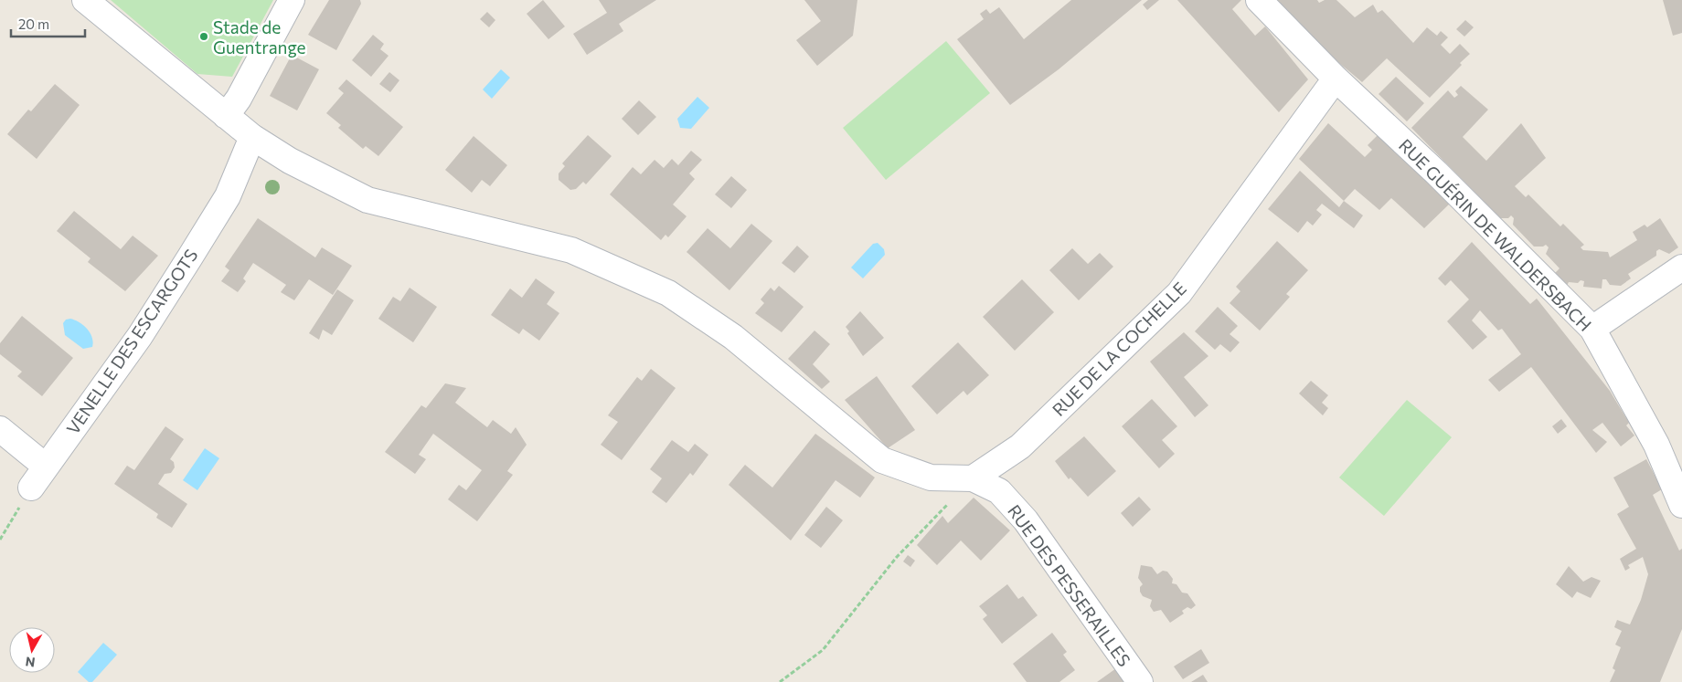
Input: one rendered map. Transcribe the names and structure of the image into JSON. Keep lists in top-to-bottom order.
{
  "streets": {
    "street": [
      "RUE GUÉRIN DE WALDERSBACH",
      "VENELLE DES ESCARGOTS",
      "RUE DE LA COCHELLE",
      "RUE DES PESSERAILLES"
    ]
  },
  "crossings": [
    ["RUE GUÉRIN DE WALDERSBACH", "RUE DE LA COCHELLE"],
    ["RUE DE LA COCHELLE", "RUE DES PESSERAILLES"]
  ],
  "places": ["Stade de Guentrange"],
  "scale_bar": "20 m",
  "north": "bottom"
}
